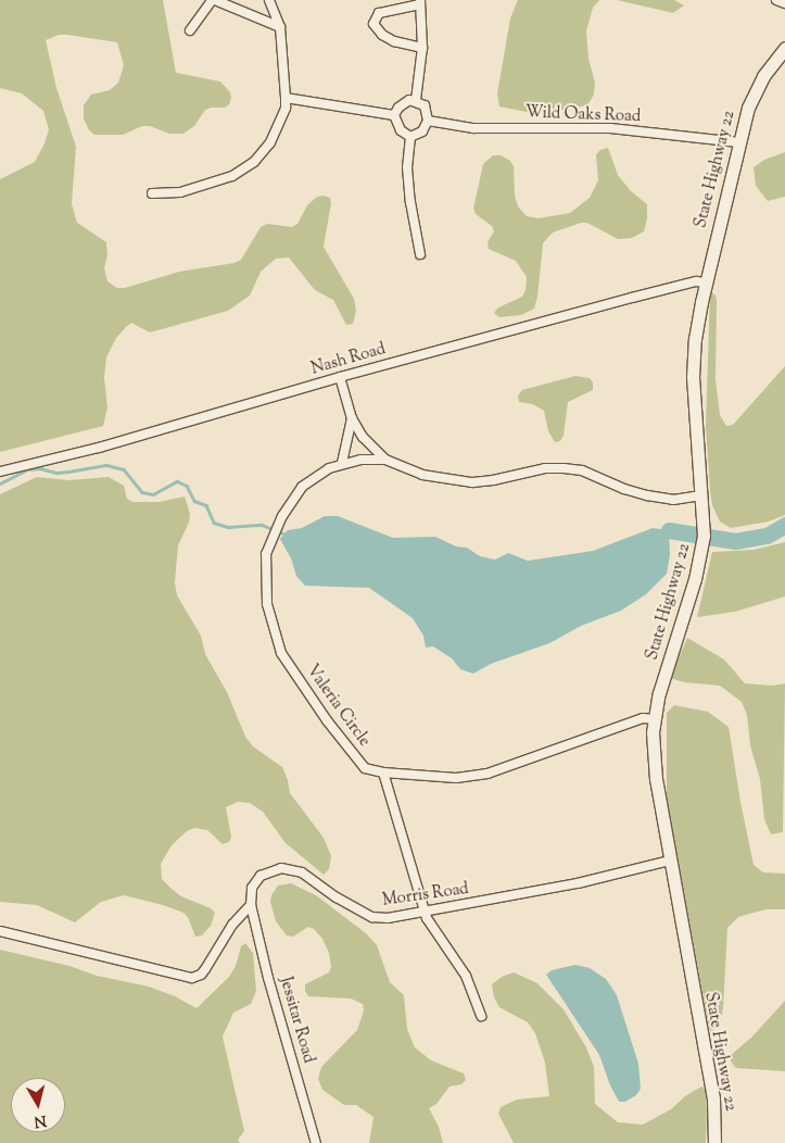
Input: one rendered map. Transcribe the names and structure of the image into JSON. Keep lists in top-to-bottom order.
{
  "streets": {
    "main road": ["State Highway 22"],
    "street": [
      "Wild Oaks Road",
      "Nash Road",
      "Valeria Circle",
      "Morris Road",
      "Jessitar Road"
    ]
  },
  "crossings": [
    ["Wild Oaks Road", "State Highway 22"],
    ["State Highway 22", "Nash Road"],
    ["State Highway 22", "Valeria Circle"],
    ["State Highway 22", "Morris Road"],
    ["Nash Road", "Valeria Circle"],
    ["Morris Road", "Jessitar Road"]
  ],
  "north": "bottom"
}
